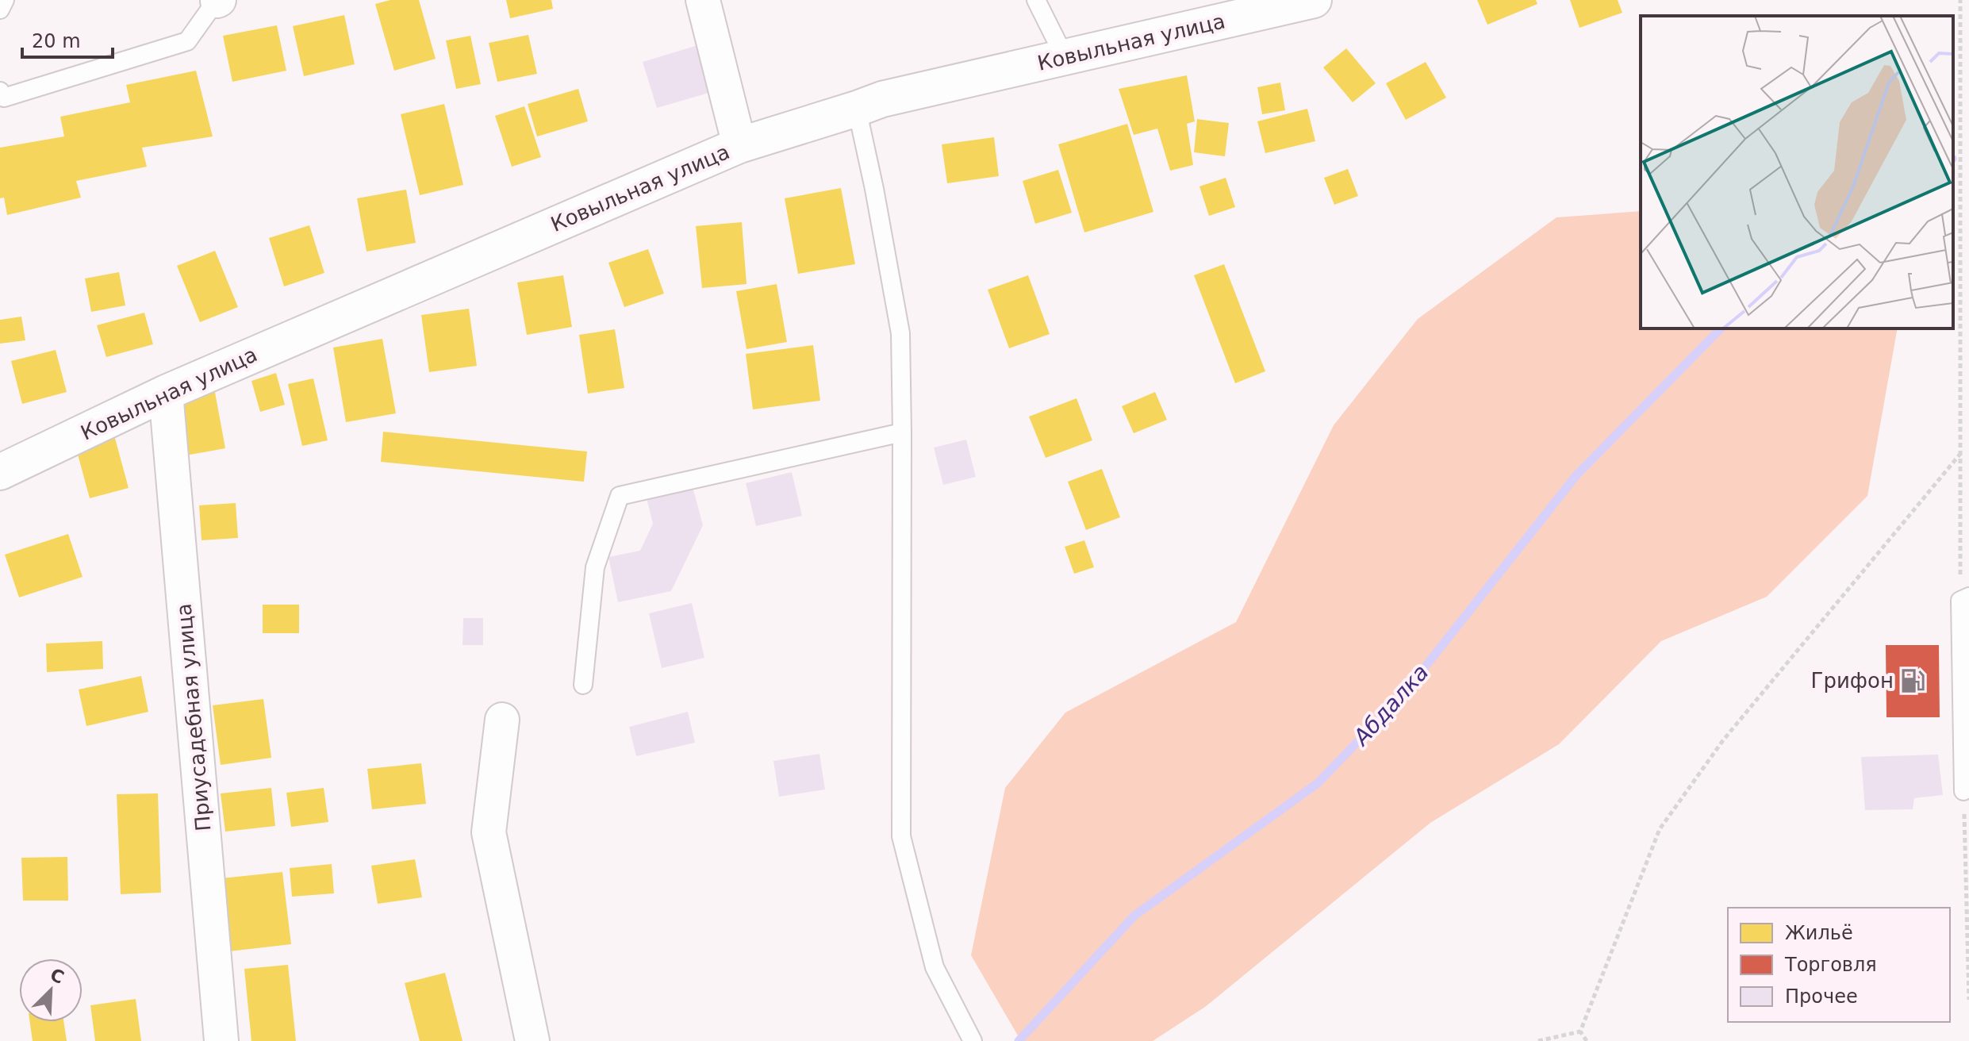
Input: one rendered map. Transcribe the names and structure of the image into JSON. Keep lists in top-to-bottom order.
{
  "streets": {
    "street": ["Ковыльная улица", "Приусадебная улица"]
  },
  "crossings": [
    ["Ковыльная улица", "Приусадебная улица"]
  ],
  "water": ["Абдалка"],
  "places": {
    "fuel station": ["Грифон"]
  },
  "legend": ["Жильё", "Торговля", "Прочее"],
  "scale_bar": "20 m",
  "north": "top right"
}
